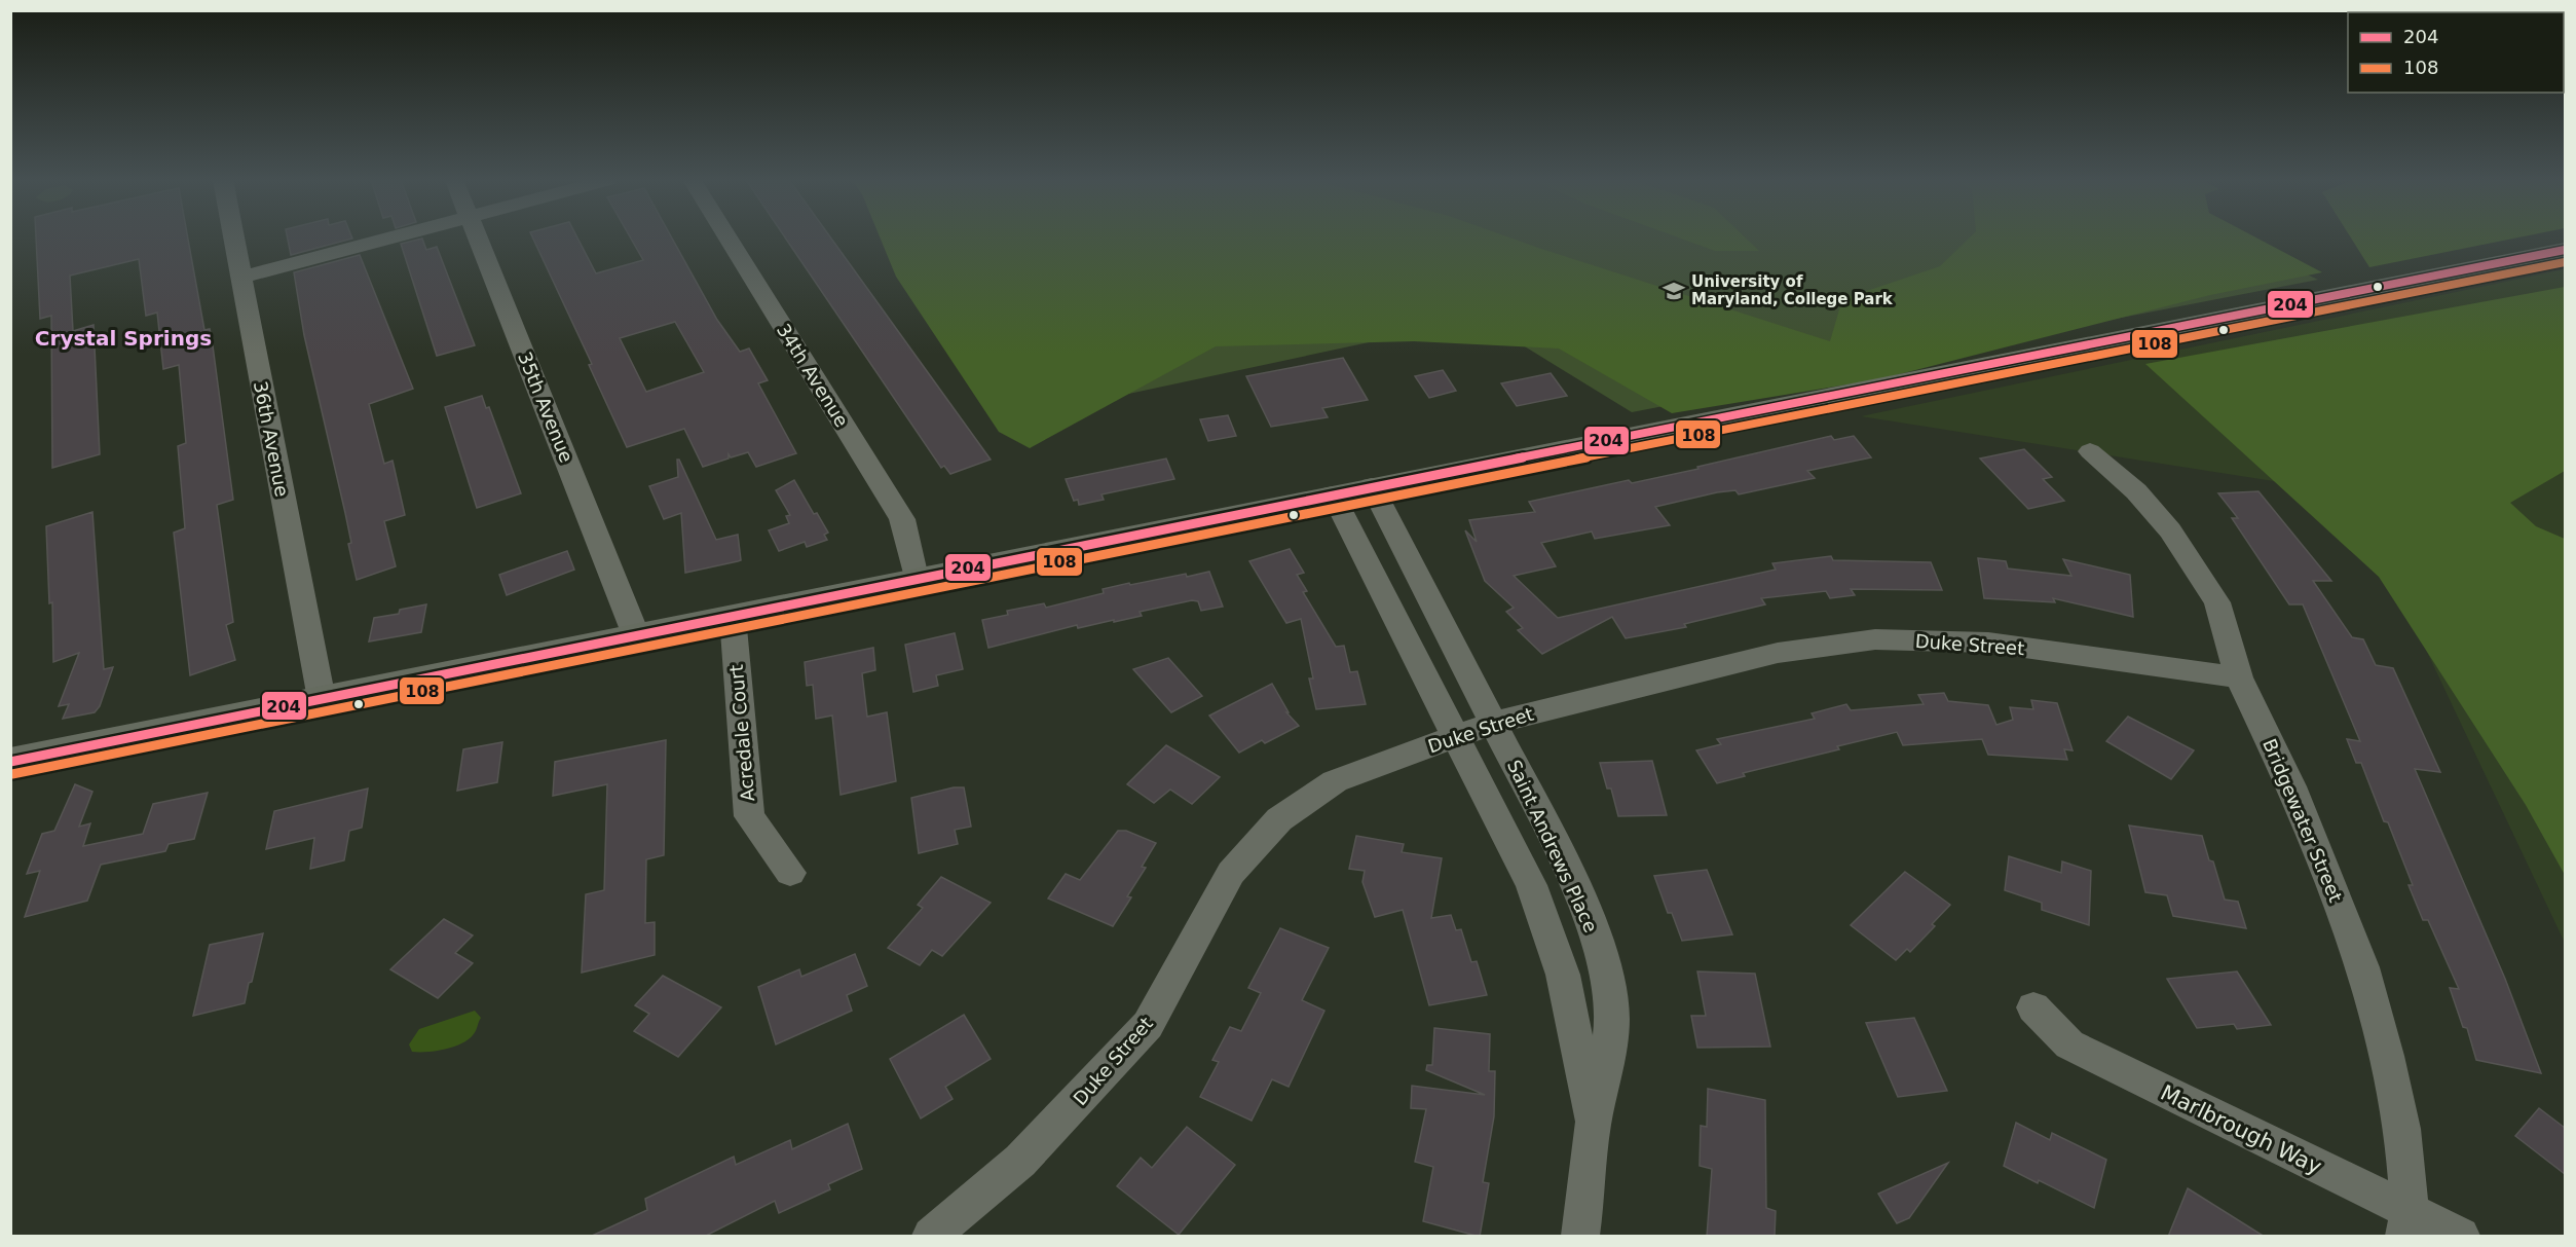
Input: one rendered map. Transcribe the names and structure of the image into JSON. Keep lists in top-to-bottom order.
{
  "streets": {
    "street": [
      "34th Avenue",
      "35th Avenue",
      "36th Avenue",
      "Duke Street",
      "Acredale Court",
      "Bridgewater Street",
      "Saint Andrews Place",
      "Marlbrough Way"
    ]
  },
  "crossings": [
    ["Duke Street", "Bridgewater Street"],
    ["Duke Street", "Saint Andrews Place"],
    ["Bridgewater Street", "Marlbrough Way"]
  ],
  "districts": ["Crystal Springs"],
  "places": {
    "school or university": ["University of Maryland, College Park"]
  },
  "lines": ["transit line 204", "transit line 108"],
  "legend": ["204", "108"]
}
